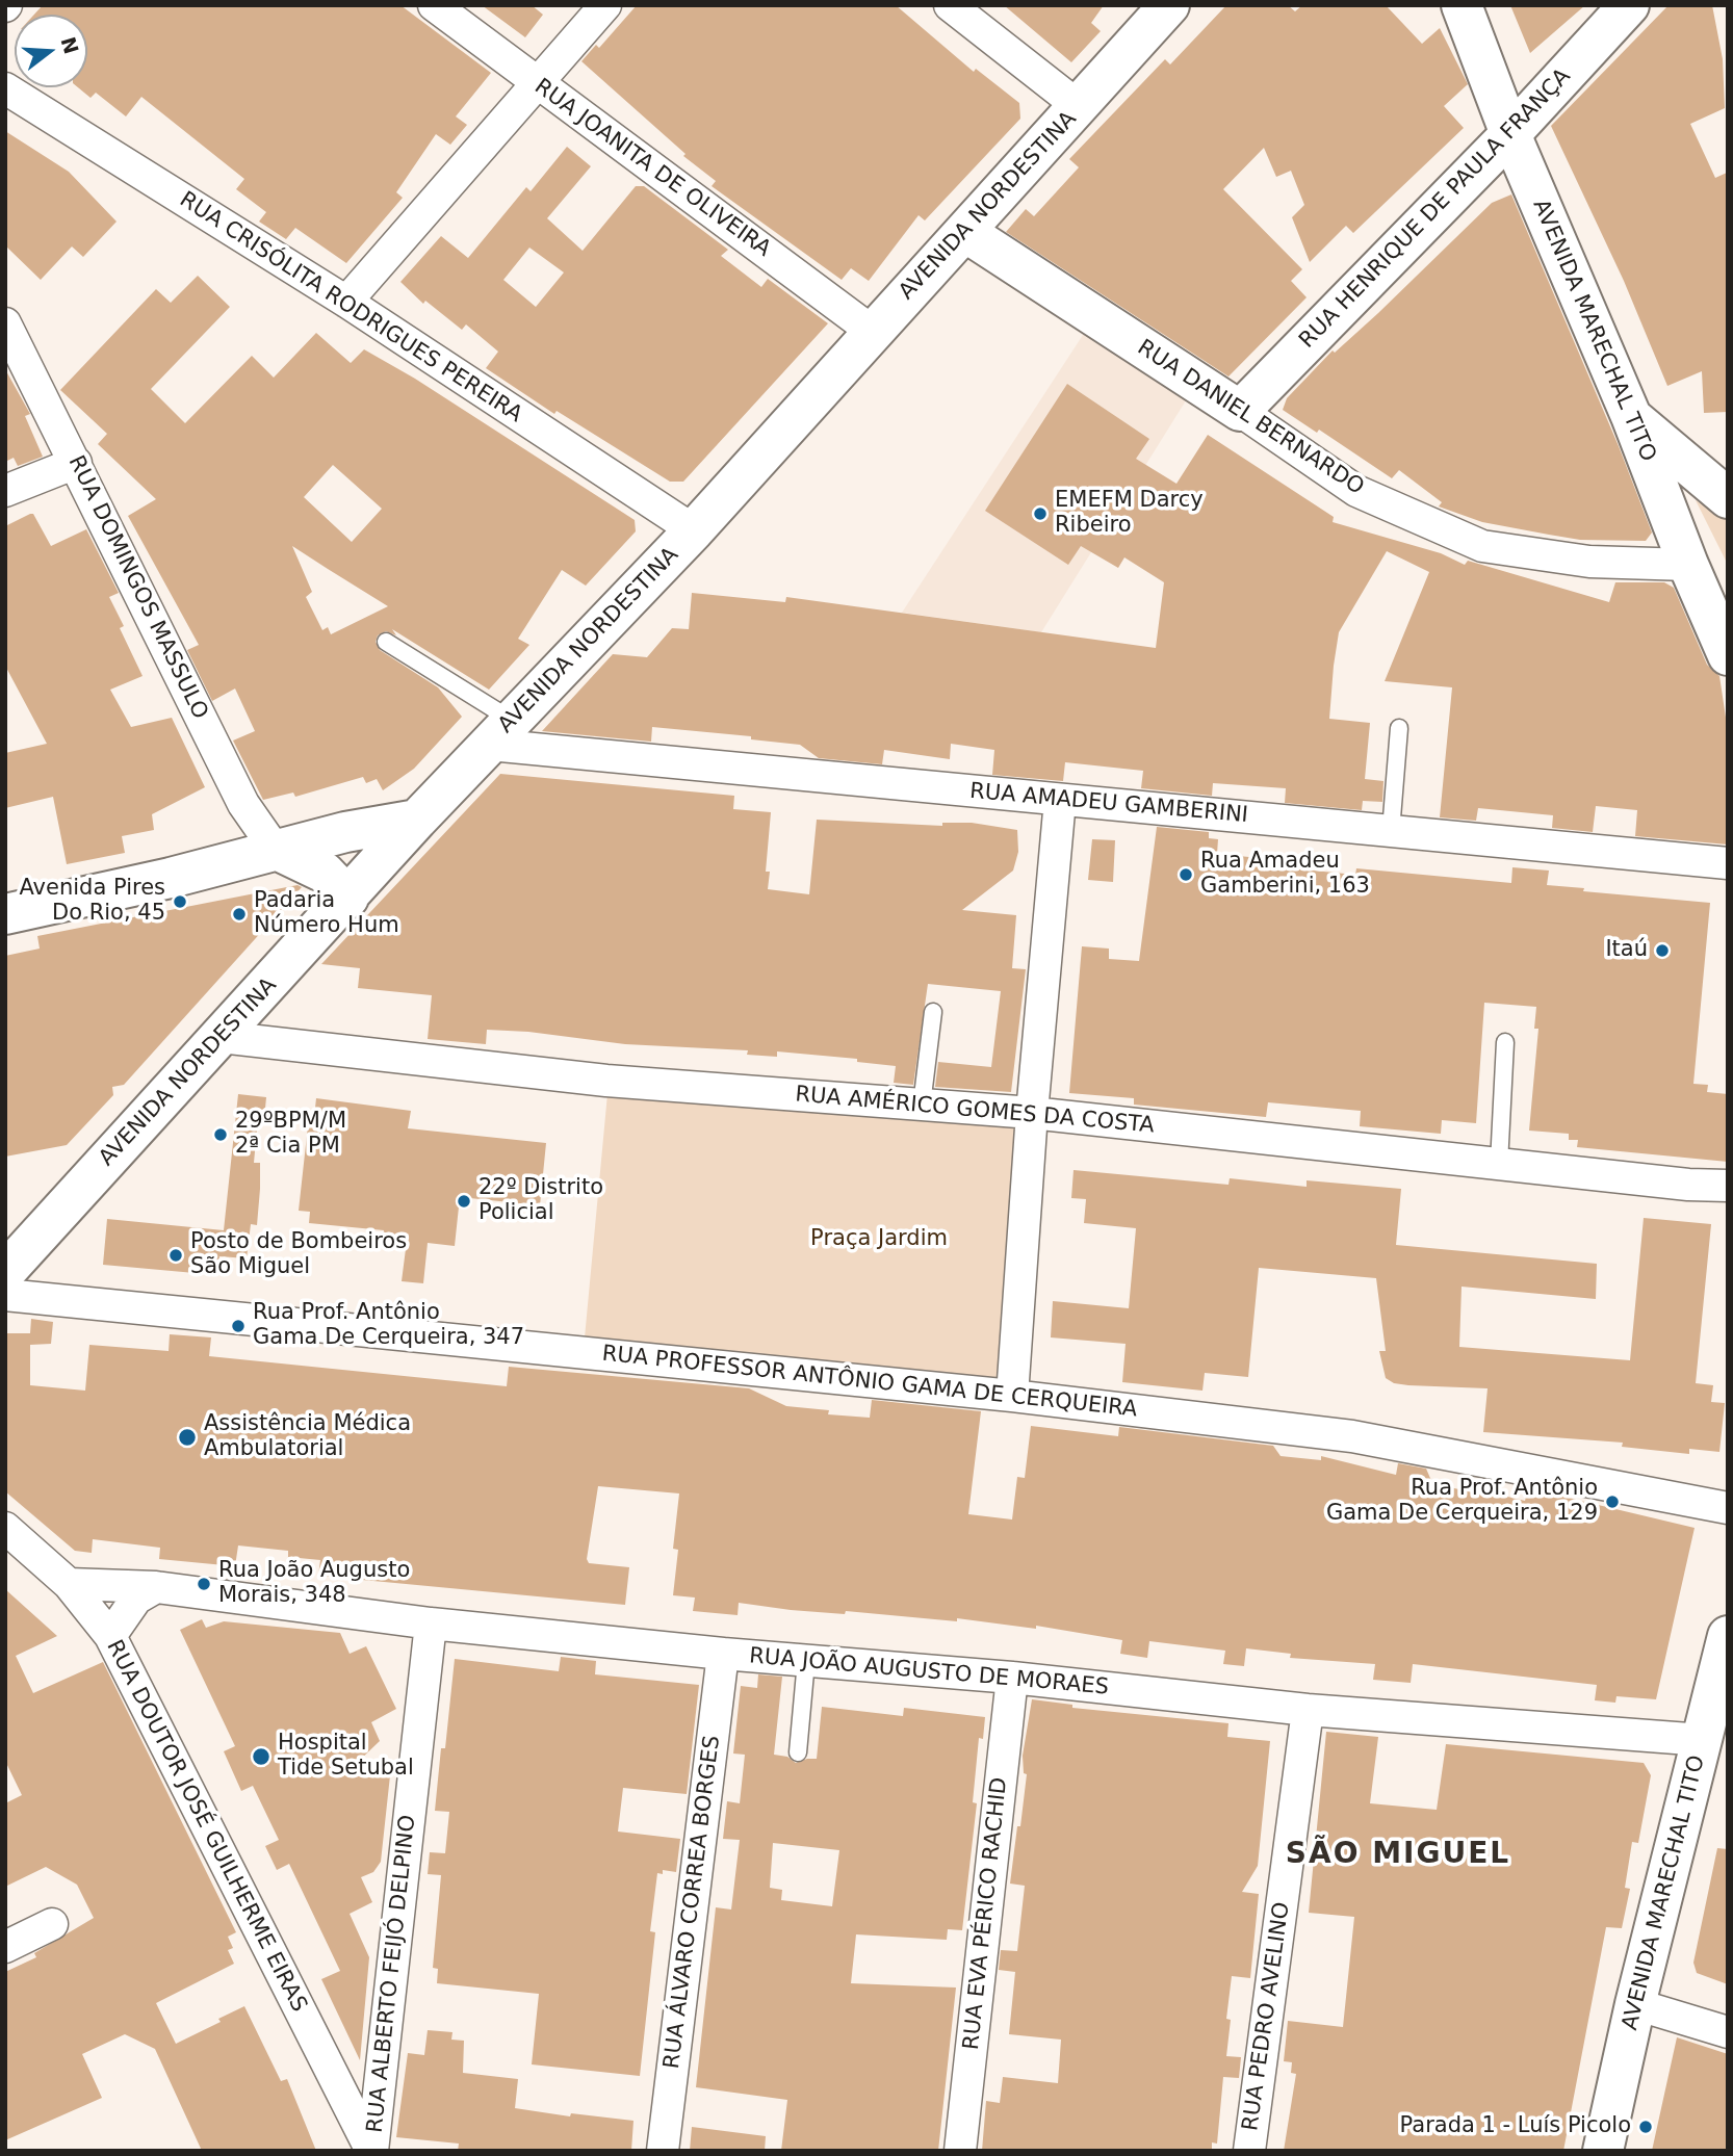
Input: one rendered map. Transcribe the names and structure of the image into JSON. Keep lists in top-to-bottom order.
{
  "streets": {
    "main road": [
      "AVENIDA NORDESTINA",
      "RUA HENRIQUE DE PAULA FRANÇA",
      "AVENIDA MARECHAL TITO",
      "RUA DANIEL BERNARDO"
    ],
    "street": [
      "RUA JOANITA DE OLIVEIRA",
      "RUA CRISÓLITA RODRIGUES PEREIRA",
      "RUA DOMINGOS MASSULO",
      "RUA AMADEU GAMBERINI",
      "RUA AMÉRICO GOMES DA COSTA",
      "RUA PROFESSOR ANTÔNIO GAMA DE CERQUEIRA",
      "RUA JOÃO AUGUSTO DE MORAES",
      "RUA DOUTOR JOSÉ GUILHERME EIRAS",
      "RUA ÁLVARO CORREA BORGES",
      "RUA EVA PÉRICO RACHID",
      "RUA ALBERTO FEIJÓ DELPINO",
      "RUA PEDRO AVELINO"
    ]
  },
  "crossings": [
    ["RUA JOANITA DE OLIVEIRA", "AVENIDA NORDESTINA"],
    ["AVENIDA NORDESTINA", "RUA CRISÓLITA RODRIGUES PEREIRA"],
    ["AVENIDA NORDESTINA", "RUA DANIEL BERNARDO"],
    ["AVENIDA NORDESTINA", "RUA AMADEU GAMBERINI"],
    ["AVENIDA NORDESTINA", "RUA AMÉRICO GOMES DA COSTA"],
    ["RUA HENRIQUE DE PAULA FRANÇA", "AVENIDA MARECHAL TITO"],
    ["RUA HENRIQUE DE PAULA FRANÇA", "RUA DANIEL BERNARDO"],
    ["AVENIDA MARECHAL TITO", "RUA DANIEL BERNARDO"],
    ["AVENIDA MARECHAL TITO", "RUA JOÃO AUGUSTO DE MORAES"],
    ["RUA JOÃO AUGUSTO DE MORAES", "RUA DOUTOR JOSÉ GUILHERME EIRAS"],
    ["RUA JOÃO AUGUSTO DE MORAES", "RUA ÁLVARO CORREA BORGES"],
    ["RUA JOÃO AUGUSTO DE MORAES", "RUA EVA PÉRICO RACHID"],
    ["RUA JOÃO AUGUSTO DE MORAES", "RUA ALBERTO FEIJÓ DELPINO"],
    ["RUA JOÃO AUGUSTO DE MORAES", "RUA PEDRO AVELINO"],
    ["RUA DOUTOR JOSÉ GUILHERME EIRAS", "RUA ALBERTO FEIJÓ DELPINO"]
  ],
  "districts": ["SÃO MIGUEL"],
  "parks": ["Praça Jardim"],
  "places": [
    "EMEFM Darcy Ribeiro",
    "Rua Amadeu Gamberini, 163",
    "Avenida Pires Do Rio, 45",
    "Padaria Número Hum",
    "Itaú",
    "29ºBPM/M 2ª Cia PM",
    "22º Distrito Policial",
    "Posto de Bombeiros São Miguel",
    "Rua Prof. Antônio Gama De Cerqueira, 347",
    "Assistência Médica Ambulatorial",
    "Rua Prof. Antônio Gama De Cerqueira, 129",
    "Rua João Augusto Morais, 348",
    "Hospital Tide Setubal",
    "Parada 1 - Luís Picolo"
  ],
  "north": "right"
}
